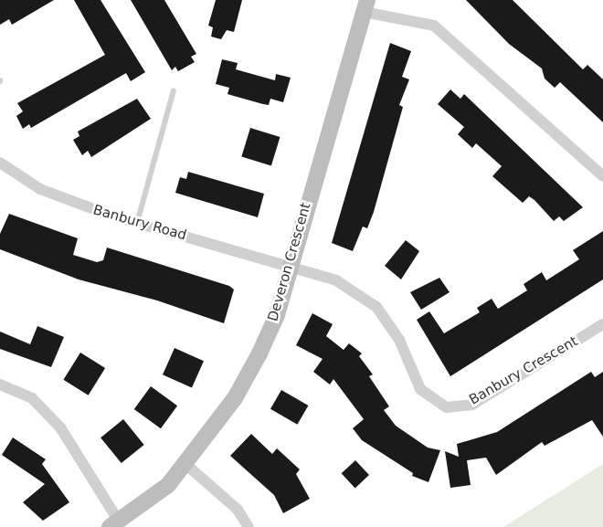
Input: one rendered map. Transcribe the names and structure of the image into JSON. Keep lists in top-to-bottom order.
{
  "streets": {
    "street": ["Banbury Road", "Deveron Crescent", "Banbury Crescent"]
  },
  "crossings": [
    ["Banbury Road", "Deveron Crescent"],
    ["Banbury Road", "Banbury Crescent"],
    ["Deveron Crescent", "Banbury Crescent"]
  ]
}
